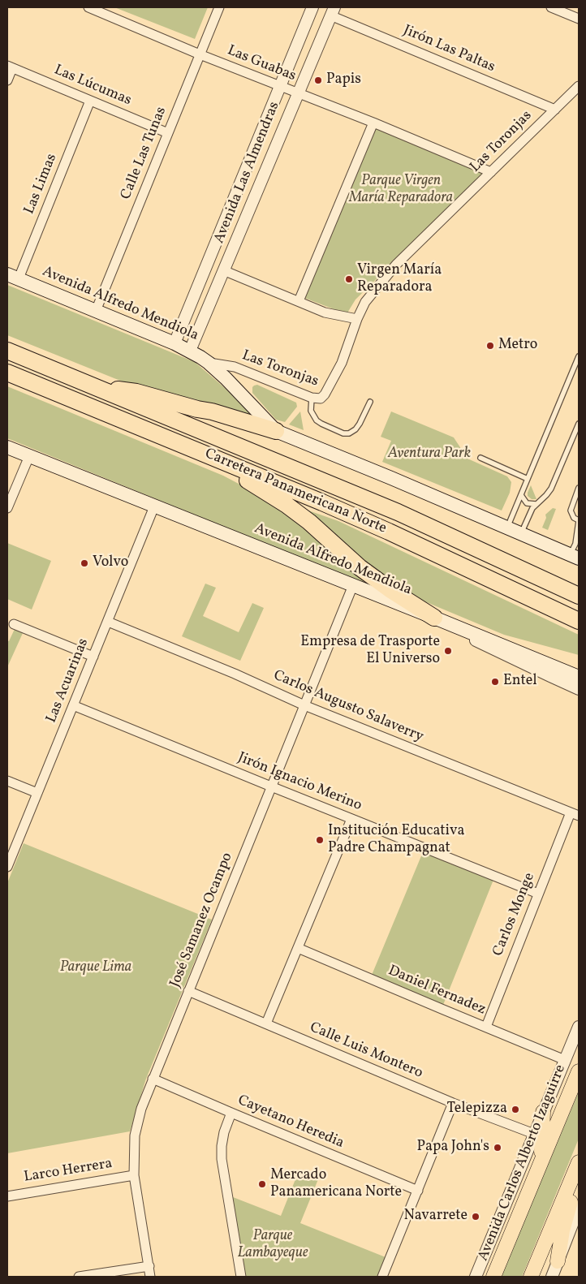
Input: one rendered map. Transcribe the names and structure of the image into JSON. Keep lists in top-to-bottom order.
{
  "streets": {
    "highway": ["Carretera Panamericana Norte"],
    "main road": ["Avenida Alfredo Mendiola", "Avenida Carlos Alberto Izaguirre"],
    "street": [
      "Jirón Las Paltas",
      "Las Guabas",
      "Las Lúcumas",
      "Las Toronjas",
      "Calle Las Tunas",
      "Avenida Las Almendras",
      "Las Limas",
      "Las Acuarinas",
      "Carlos Augusto Salaverry",
      "Jirón Ignacio Merino",
      "Carlos Monge",
      "José Samanez Ocampo",
      "Daniel Fernadez",
      "Calle Luis Montero",
      "Cayetano Heredia",
      "Larco Herrera"
    ]
  },
  "crossings": [
    ["Jirón Las Paltas", "Las Toronjas"],
    ["Jirón Las Paltas", "Avenida Las Almendras"],
    ["Las Guabas", "Las Toronjas"],
    ["Las Guabas", "Calle Las Tunas"],
    ["Las Guabas", "Avenida Las Almendras"],
    ["Las Lúcumas", "Calle Las Tunas"],
    ["Las Lúcumas", "Las Limas"],
    ["Las Toronjas", "Avenida Alfredo Mendiola"],
    ["Calle Las Tunas", "Avenida Alfredo Mendiola"],
    ["Avenida Las Almendras", "Avenida Alfredo Mendiola"],
    ["Las Limas", "Avenida Alfredo Mendiola"],
    ["Avenida Alfredo Mendiola", "Las Acuarinas"],
    ["Avenida Alfredo Mendiola", "José Samanez Ocampo"],
    ["Las Acuarinas", "Carlos Augusto Salaverry"],
    ["Las Acuarinas", "Jirón Ignacio Merino"],
    ["Carlos Augusto Salaverry", "Carlos Monge"],
    ["Carlos Augusto Salaverry", "José Samanez Ocampo"],
    ["Jirón Ignacio Merino", "Carlos Monge"],
    ["Jirón Ignacio Merino", "José Samanez Ocampo"],
    ["Carlos Monge", "Daniel Fernadez"],
    ["José Samanez Ocampo", "Calle Luis Montero"],
    ["José Samanez Ocampo", "Cayetano Heredia"],
    ["José Samanez Ocampo", "Larco Herrera"],
    ["Daniel Fernadez", "Avenida Carlos Alberto Izaguirre"],
    ["Calle Luis Montero", "Avenida Carlos Alberto Izaguirre"]
  ],
  "parks": [
    "Parque Virgen María Reparadora",
    "Aventura Park",
    "Parque Lima",
    "Parque Lambayeque"
  ],
  "places": [
    "Papis",
    "Virgen María Reparadora",
    "Metro",
    "Volvo",
    "Empresa de Trasporte El Universo",
    "Entel",
    "Institución Educativa Padre Champagnat",
    "Telepizza",
    "Papa John's",
    "Mercado Panamericana Norte",
    "Navarrete"
  ]
}
